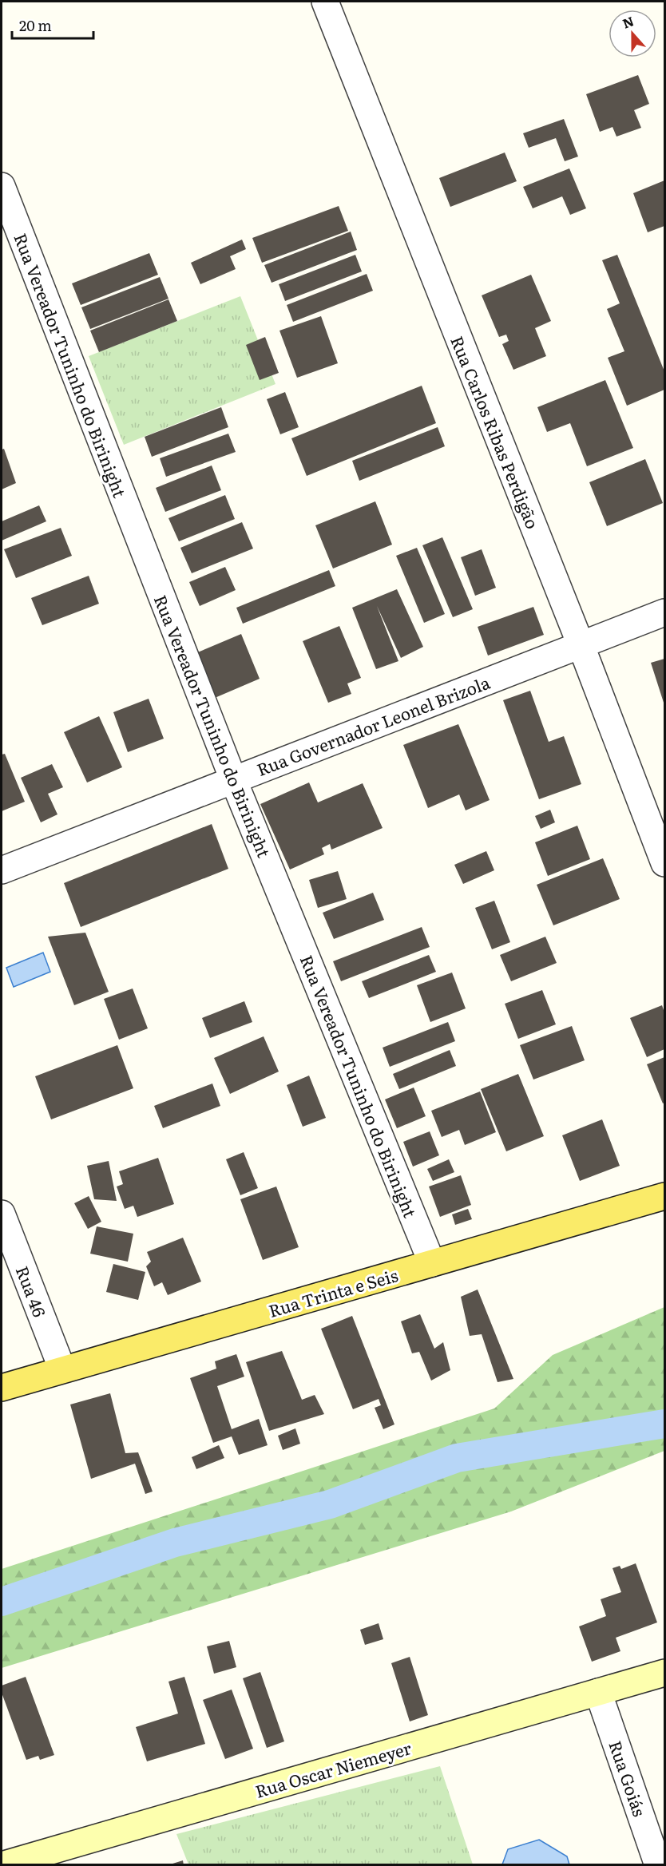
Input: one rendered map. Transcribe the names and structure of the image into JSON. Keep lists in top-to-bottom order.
{
  "streets": {
    "main road": ["Rua Trinta e Seis"],
    "street": [
      "Rua Vereador Tuninho do Birinight",
      "Rua Carlos Ribas Perdigão",
      "Rua Governador Leonel Brizola",
      "Rua 46",
      "Rua Oscar Niemeyer",
      "Rua Goiás"
    ]
  },
  "crossings": [
    ["Rua Vereador Tuninho do Birinight", "Rua Governador Leonel Brizola"],
    ["Rua Vereador Tuninho do Birinight", "Rua Trinta e Seis"],
    ["Rua Carlos Ribas Perdigão", "Rua Governador Leonel Brizola"],
    ["Rua 46", "Rua Trinta e Seis"],
    ["Rua Oscar Niemeyer", "Rua Goiás"]
  ],
  "scale_bar": "20 m",
  "north": "top"
}
